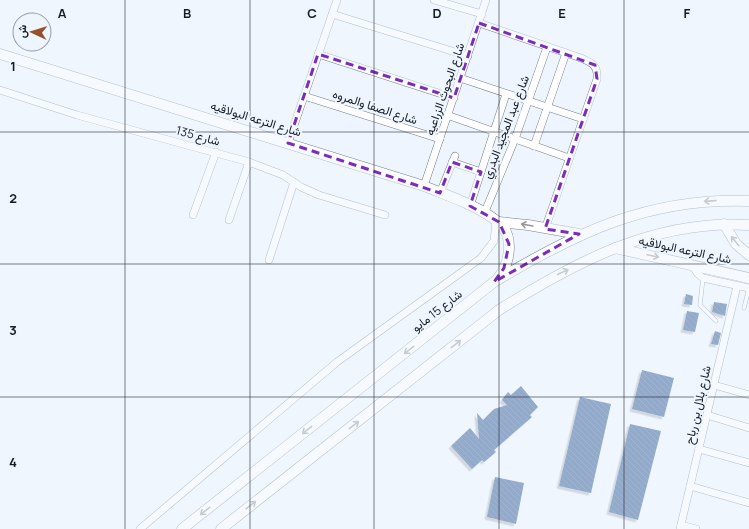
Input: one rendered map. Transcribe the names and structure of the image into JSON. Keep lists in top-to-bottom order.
{
  "streets": {
    "main road": ["شارع الترعه البولاقيه", "شارع 15 مايو"],
    "street": [
      "شارع البحوث الزراعيه",
      "شارع الصفا والمروه",
      "شارع عبد المجيد البدري",
      "شارع 135",
      "شارع بلال بن رباح"
    ]
  },
  "crossings": [
    ["شارع البحوث الزراعيه", "شارع الصفا والمروه"],
    ["شارع البحوث الزراعيه", "شارع الترعه البولاقيه"],
    ["شارع الترعه البولاقيه", "شارع عبد المجيد البدري"],
    ["شارع الترعه البولاقيه", "شارع 15 مايو"]
  ],
  "north": "left",
  "grid": {
    "columns": [
      "A",
      "B",
      "C",
      "D",
      "E",
      "F"
    ],
    "rows": [
      "1",
      "2",
      "3",
      "4"
    ]
  }
}
